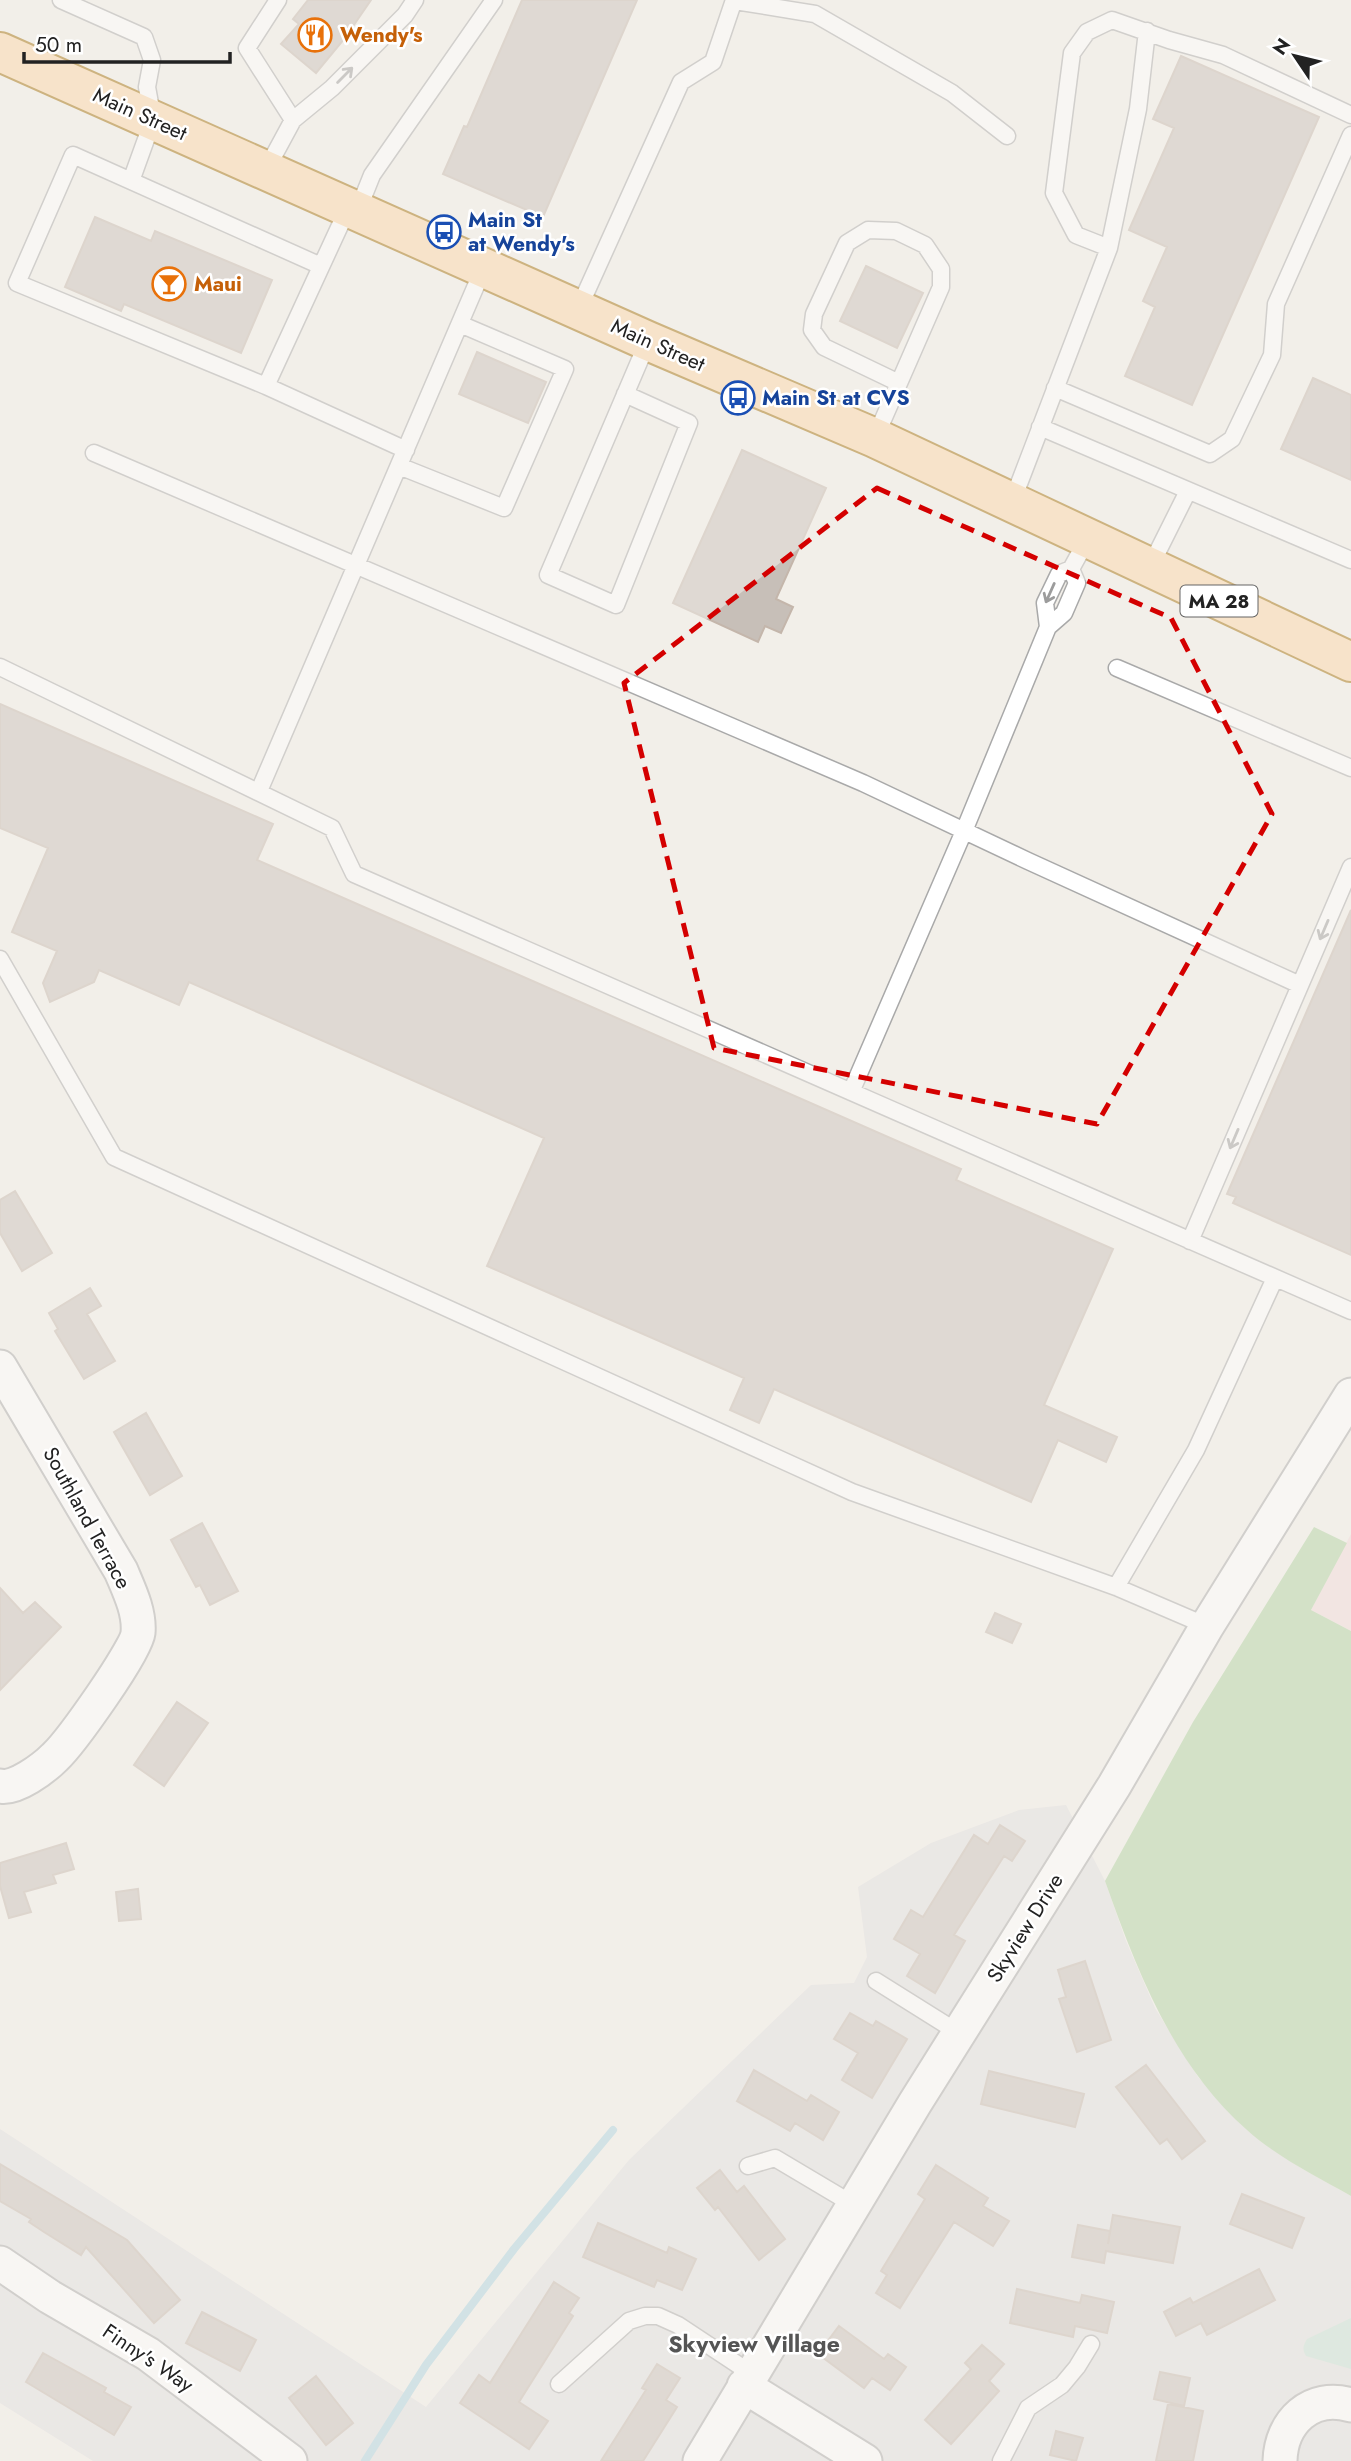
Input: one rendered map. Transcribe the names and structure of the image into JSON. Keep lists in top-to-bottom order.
{
  "streets": {
    "main road": ["Main Street", "MA 28"],
    "street": ["Southland Terrace", "Skyview Drive", "Finny's Way"]
  },
  "districts": ["Skyview Village"],
  "places": {
    "restaurant": ["Wendy's"],
    "bus stop": ["Main St at Wendy's", "Main St at CVS"],
    "bar": ["Maui"]
  },
  "scale_bar": "50 m",
  "north": "top left"
}
